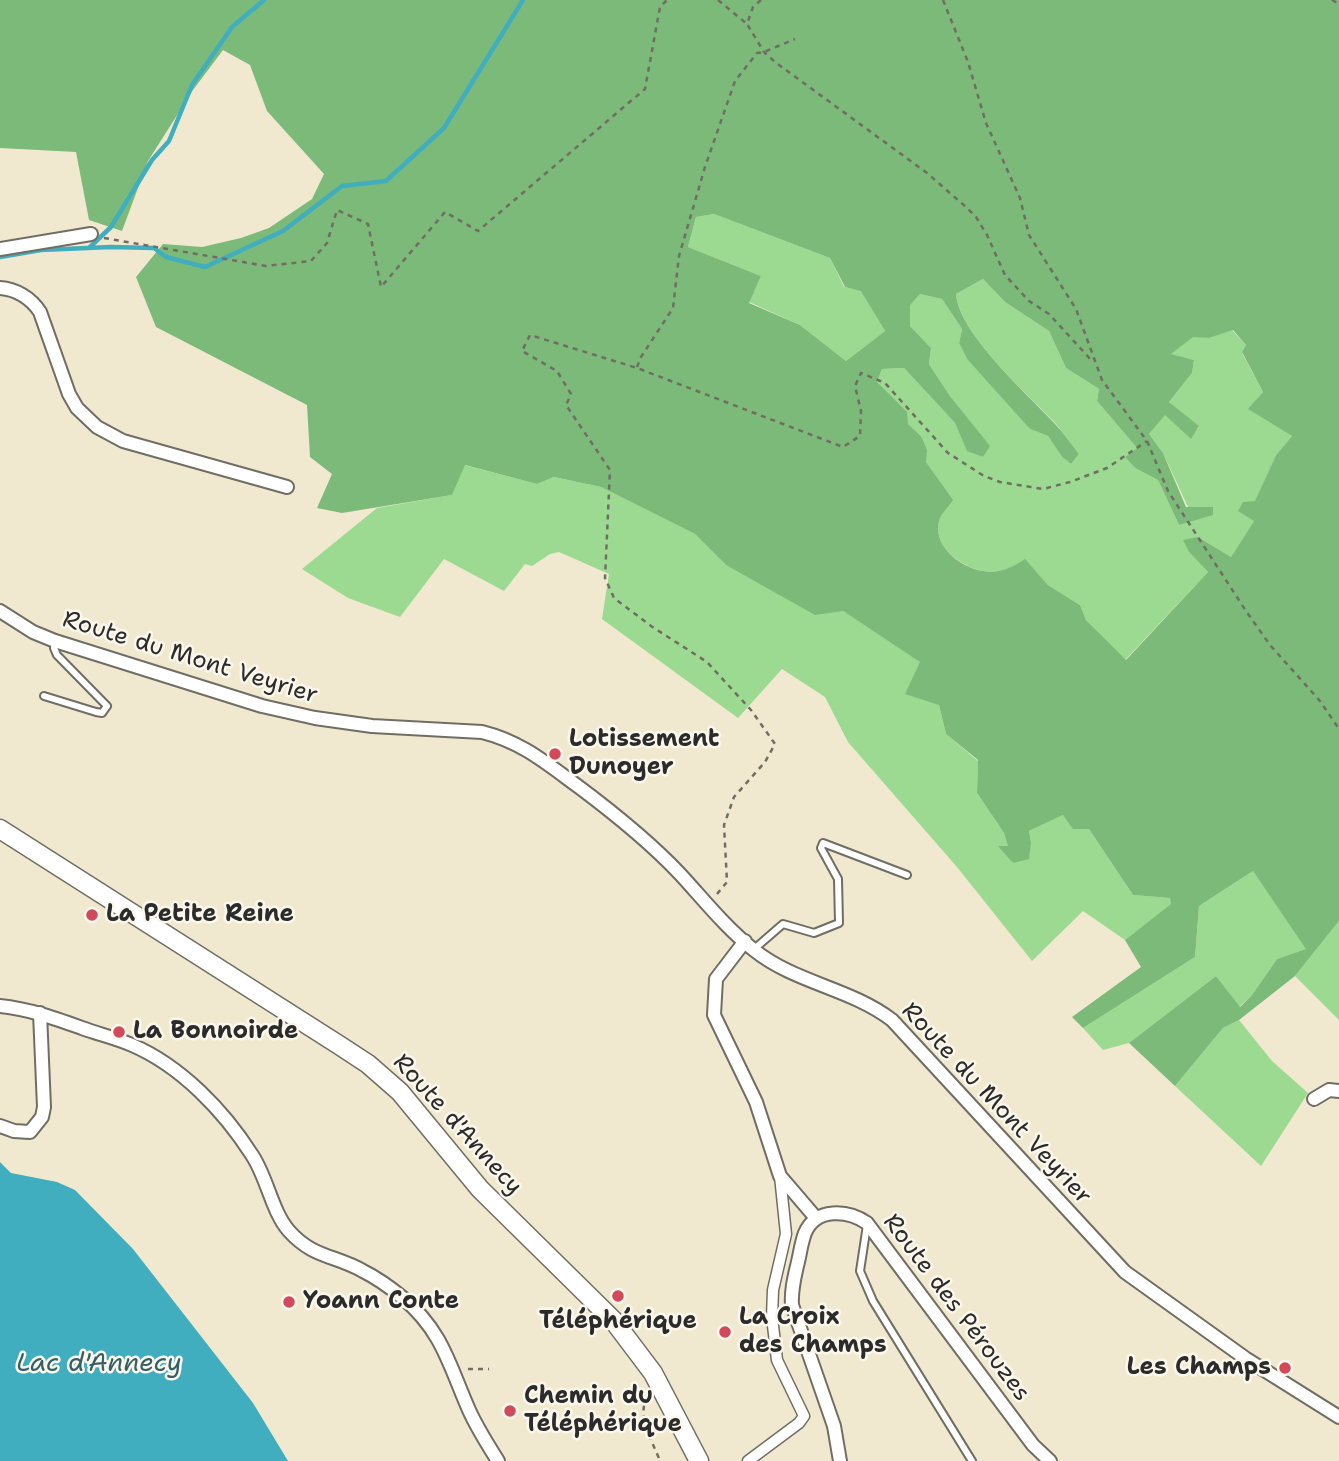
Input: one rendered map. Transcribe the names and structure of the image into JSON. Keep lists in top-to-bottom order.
{
  "streets": {
    "main road": ["Route d'Annecy"],
    "street": ["Route du Mont Veyrier", "Route des Pérouzes"]
  },
  "water": ["Lac d'Annecy"],
  "places": [
    "Lotissement Dunoyer",
    "La Petite Reine",
    "La Bonnoirde",
    "Téléphérique",
    "Yoann Conte",
    "La Croix des Champs",
    "Les Champs",
    "Chemin du Téléphérique"
  ]
}
